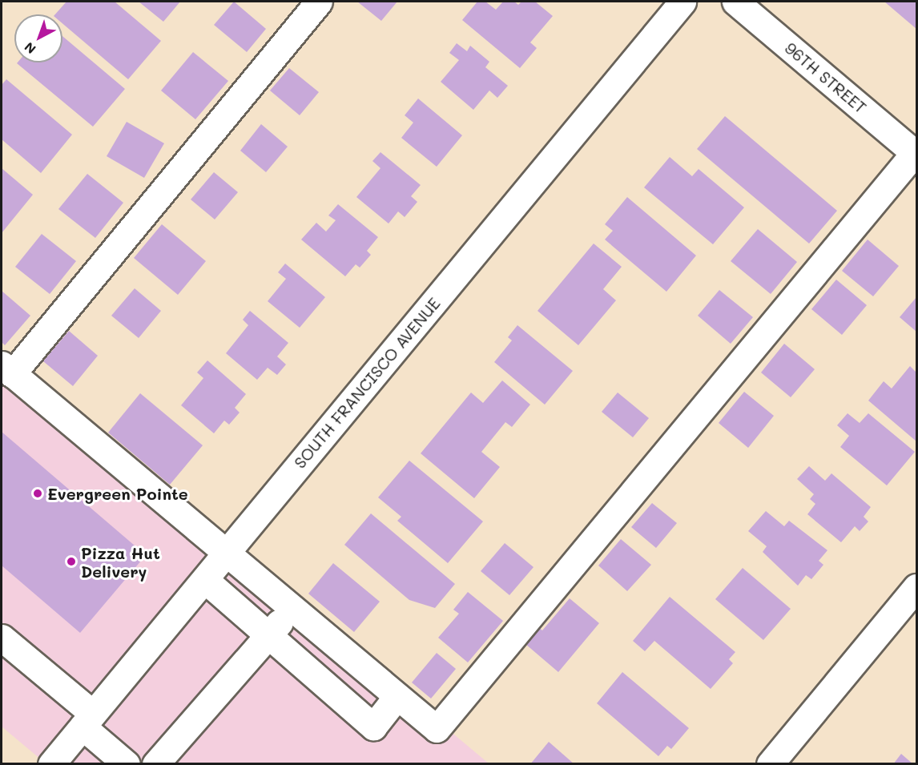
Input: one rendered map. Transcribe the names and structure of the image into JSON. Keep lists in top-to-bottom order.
{
  "streets": {
    "street": ["96TH STREET", "SOUTH FRANCISCO AVENUE"]
  },
  "places": ["Evergreen Pointe", "Pizza Hut Delivery"],
  "north": "bottom left"
}
